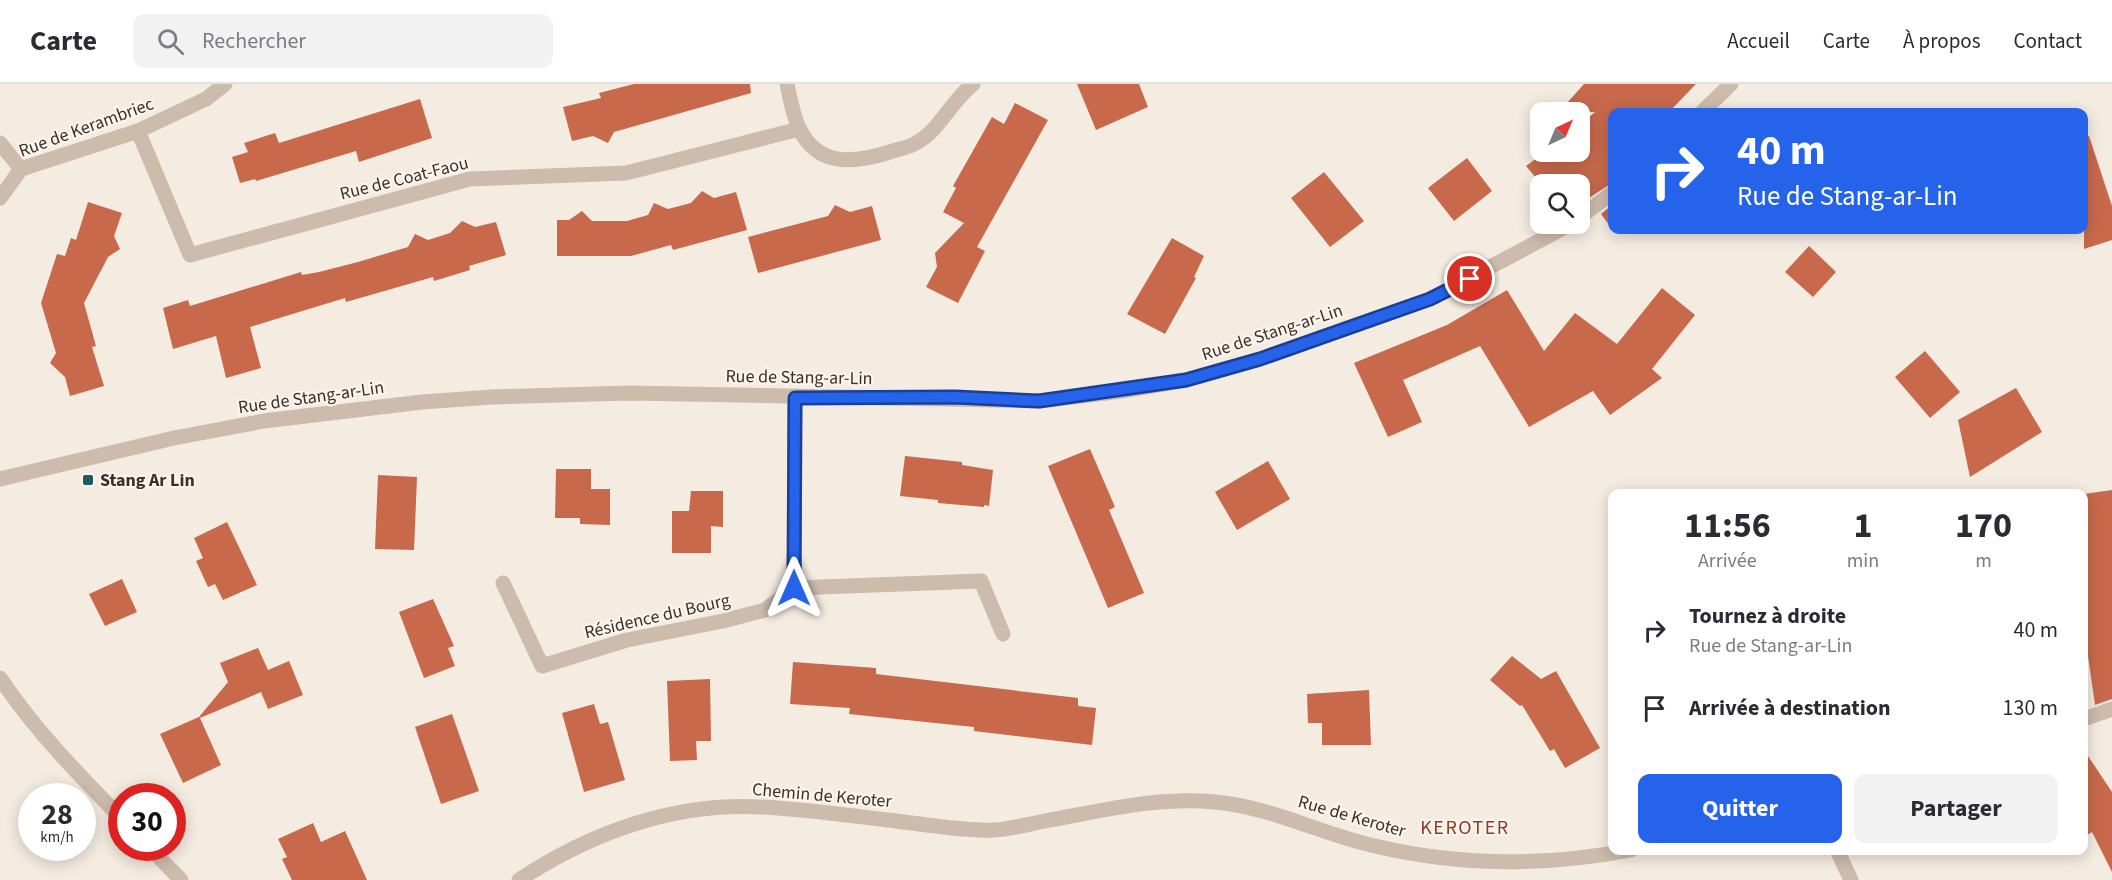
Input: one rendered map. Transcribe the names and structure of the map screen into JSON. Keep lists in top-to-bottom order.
{
  "streets": {
    "street": [
      "Rue de Kerambriec",
      "Rue de Coat-Faou",
      "Rue de Stang-ar-Lin",
      "Résidence du Bourg",
      "Chemin de Keroter",
      "Rue de Keroter"
    ]
  },
  "crossings": [
    ["Rue de Kerambriec", "Rue de Coat-Faou"],
    ["Chemin de Keroter", "Rue de Keroter"]
  ],
  "districts": ["KEROTER"],
  "places": {
    "transit": ["Stang Ar Lin"]
  },
  "north": "top right",
  "page": {
    "header": "Carte",
    "search": "Rechercher",
    "nav": [
      "Accueil",
      "Carte",
      "À propos",
      "Contact"
    ],
    "turn": ["40 m", "Rue de Stang-ar-Lin"],
    "eta": [
      "11:56",
      "Arrivée",
      "1",
      "min",
      "170",
      "m"
    ],
    "list": [
      {
        "name": "Tournez à droite",
        "note": "Rue de Stang-ar-Lin",
        "value": "40 m"
      },
      {
        "name": "Arrivée à destination",
        "value": "130 m"
      }
    ],
    "buttons": ["Quitter", "Partager"],
    "speed": "28 km/h",
    "limit": "30"
  }
}
